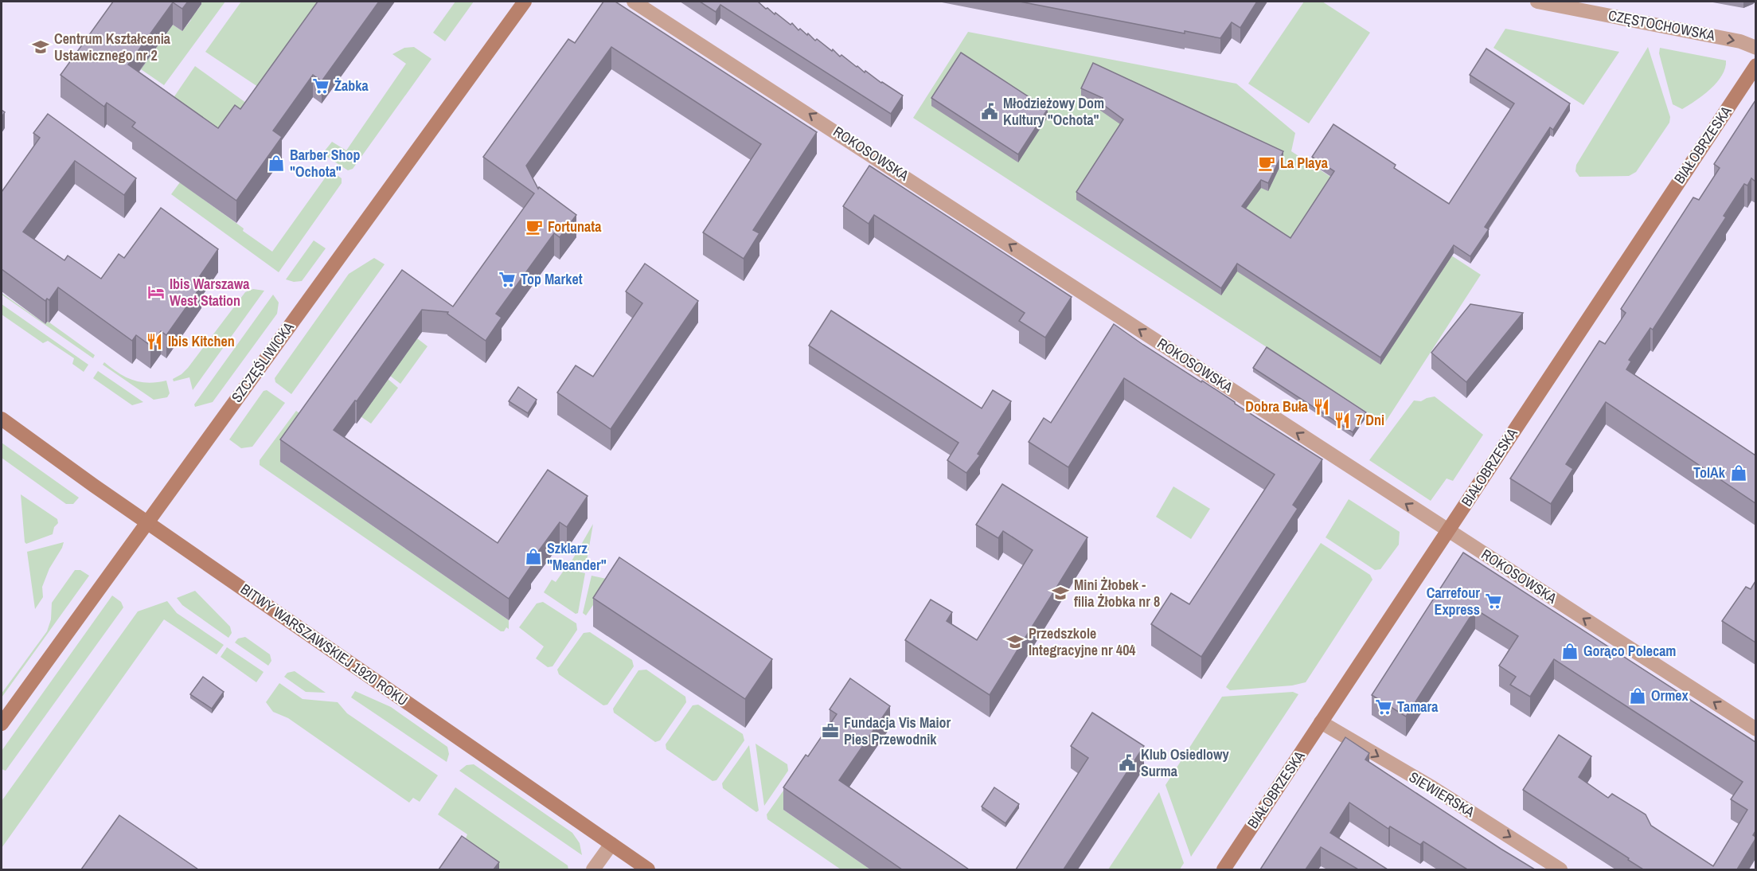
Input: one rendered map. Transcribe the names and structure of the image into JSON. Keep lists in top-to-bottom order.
{
  "streets": {
    "street": [
      "CZĘSTOCHOWSKA",
      "BIAŁOBRZESKA",
      "ROKOSOWSKA",
      "SZCZĘŚLIWICKA",
      "BITWY WARSZAWSKIEJ 1920 ROKU",
      "SIEWIERSKA"
    ]
  },
  "crossings": [
    ["BIAŁOBRZESKA", "ROKOSOWSKA"],
    ["BIAŁOBRZESKA", "SIEWIERSKA"],
    ["SZCZĘŚLIWICKA", "BITWY WARSZAWSKIEJ 1920 ROKU"]
  ],
  "one_way": ["CZĘSTOCHOWSKA", "ROKOSOWSKA", "SIEWIERSKA"],
  "places": {
    "school or university": ["Centrum Kształcenia Ustawicznego nr 2", "Mini Żłobek - filia Żłobka nr 8", "Przedszkole Integracyjne nr 404"],
    "supermarket": [
      "Żabka",
      "Top Market",
      "Carrefour Express",
      "Tamara"
    ],
    "public building": ["Młodzieżowy Dom Kultury \"Ochota\"", "Klub Osiedlowy Surma"],
    "shop": [
      "Barber Shop \"Ochota\"",
      "TolAk",
      "Szklarz \"Meander\"",
      "Gorąco Polecam",
      "Ormex"
    ],
    "cafe": ["La Playa", "Fortunata"],
    "hotel": ["Ibis Warszawa West Station"],
    "restaurant": ["Ibis Kitchen", "Dobra Buła", "7 Dni"],
    "office": ["Fundacja Vis Maior Pies Przewodnik"]
  }
}
